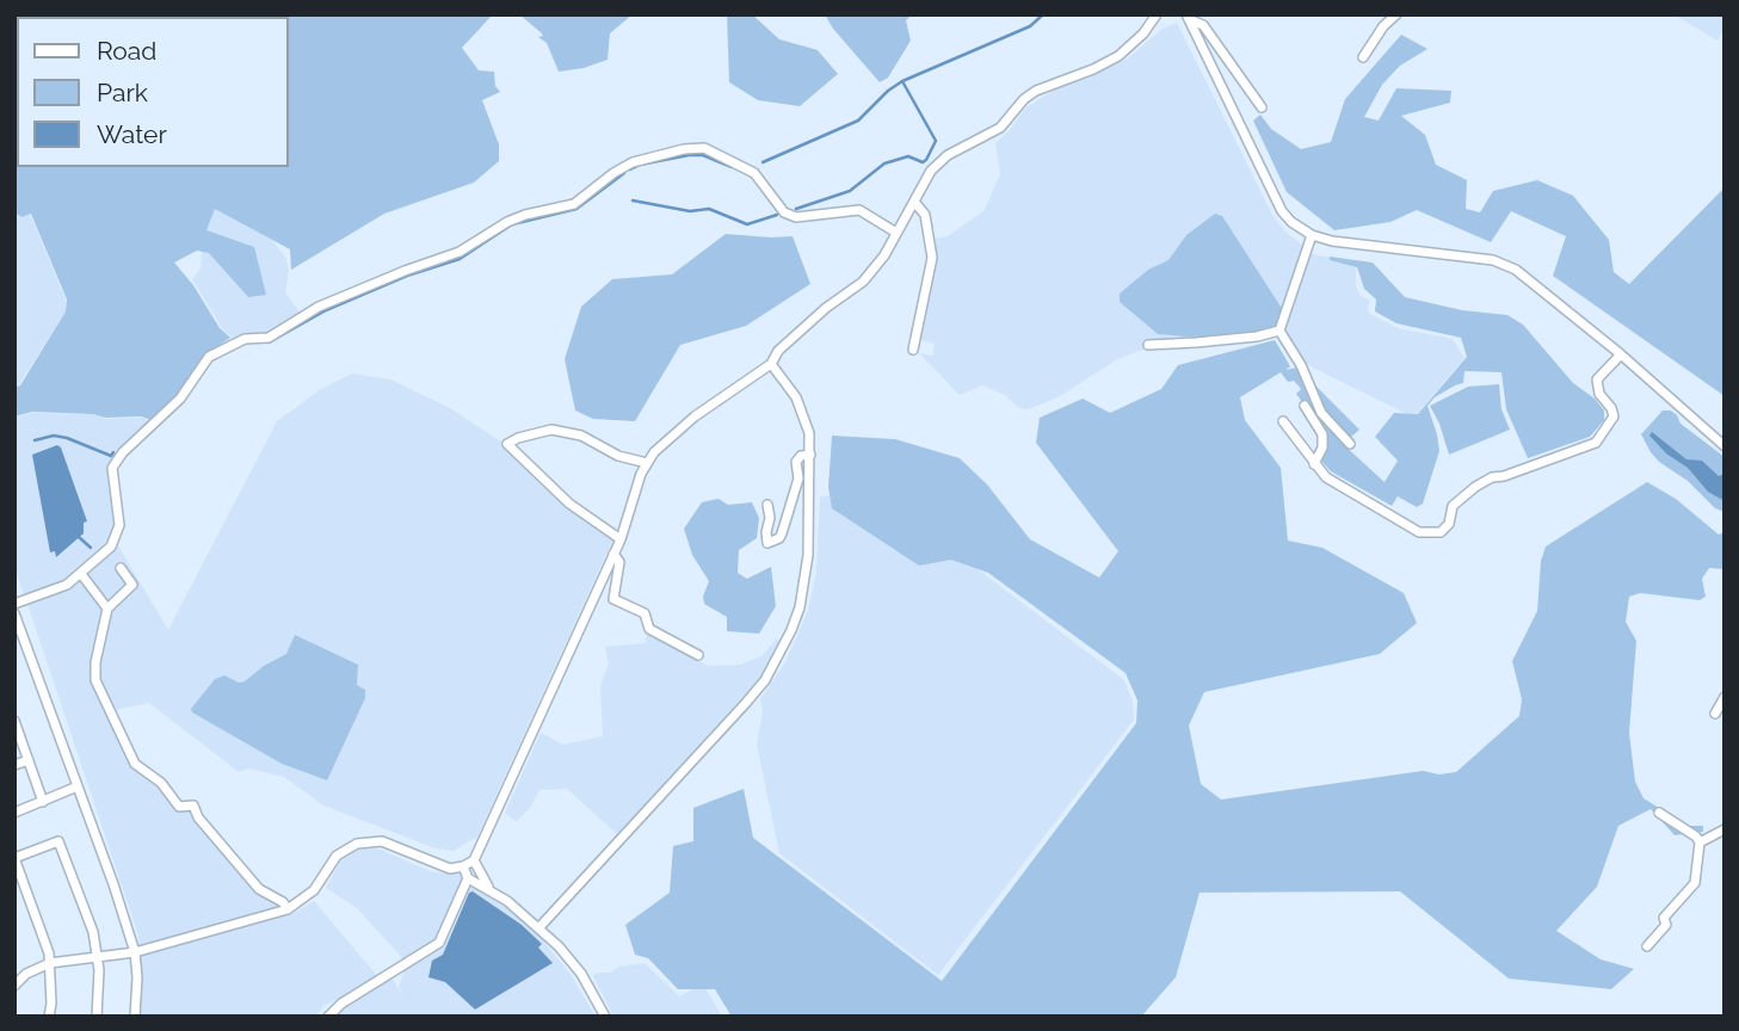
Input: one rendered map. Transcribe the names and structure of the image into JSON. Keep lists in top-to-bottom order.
{
  "legend": ["Road", "Park", "Water"]
}
